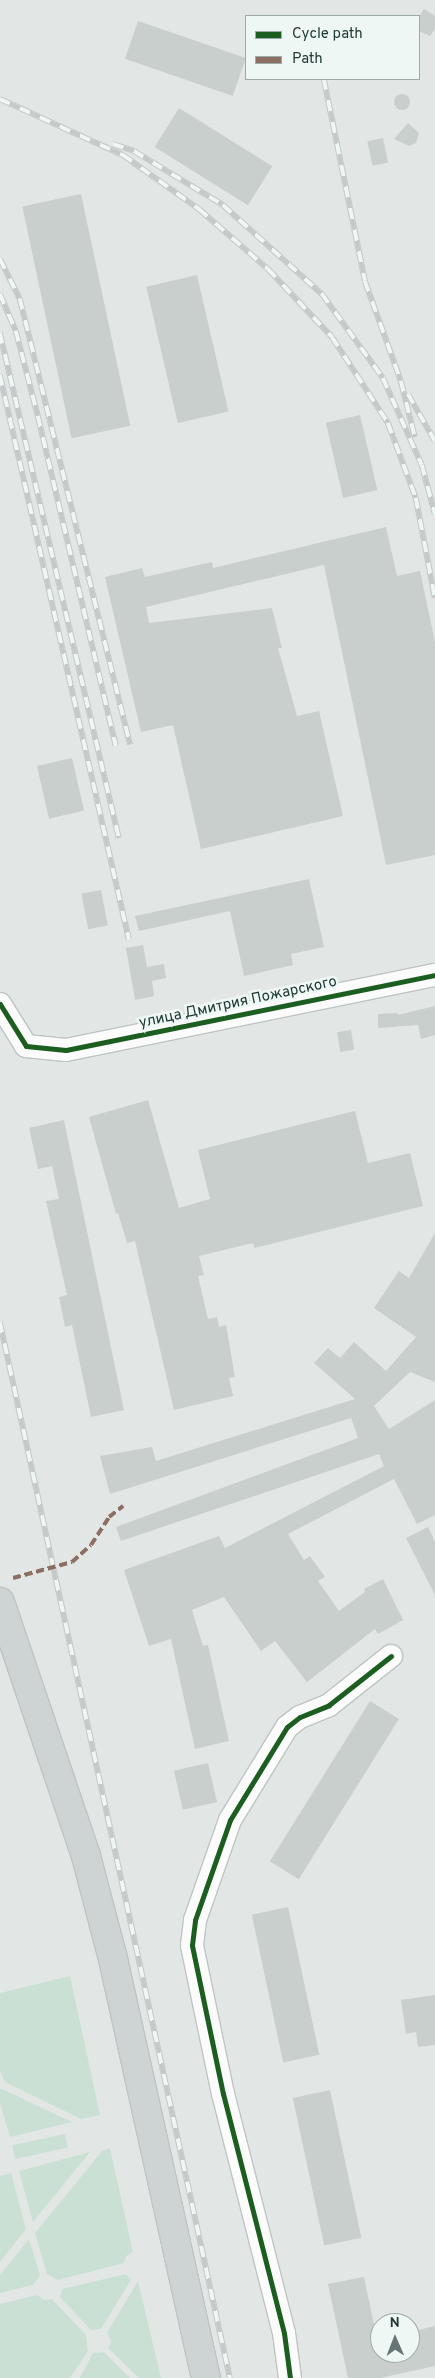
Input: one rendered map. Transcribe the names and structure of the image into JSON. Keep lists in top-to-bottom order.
{
  "streets": {
    "street": ["улица Дмитрия Пожарского"]
  },
  "legend": ["Cycle path", "Path"],
  "north": "top"
}
